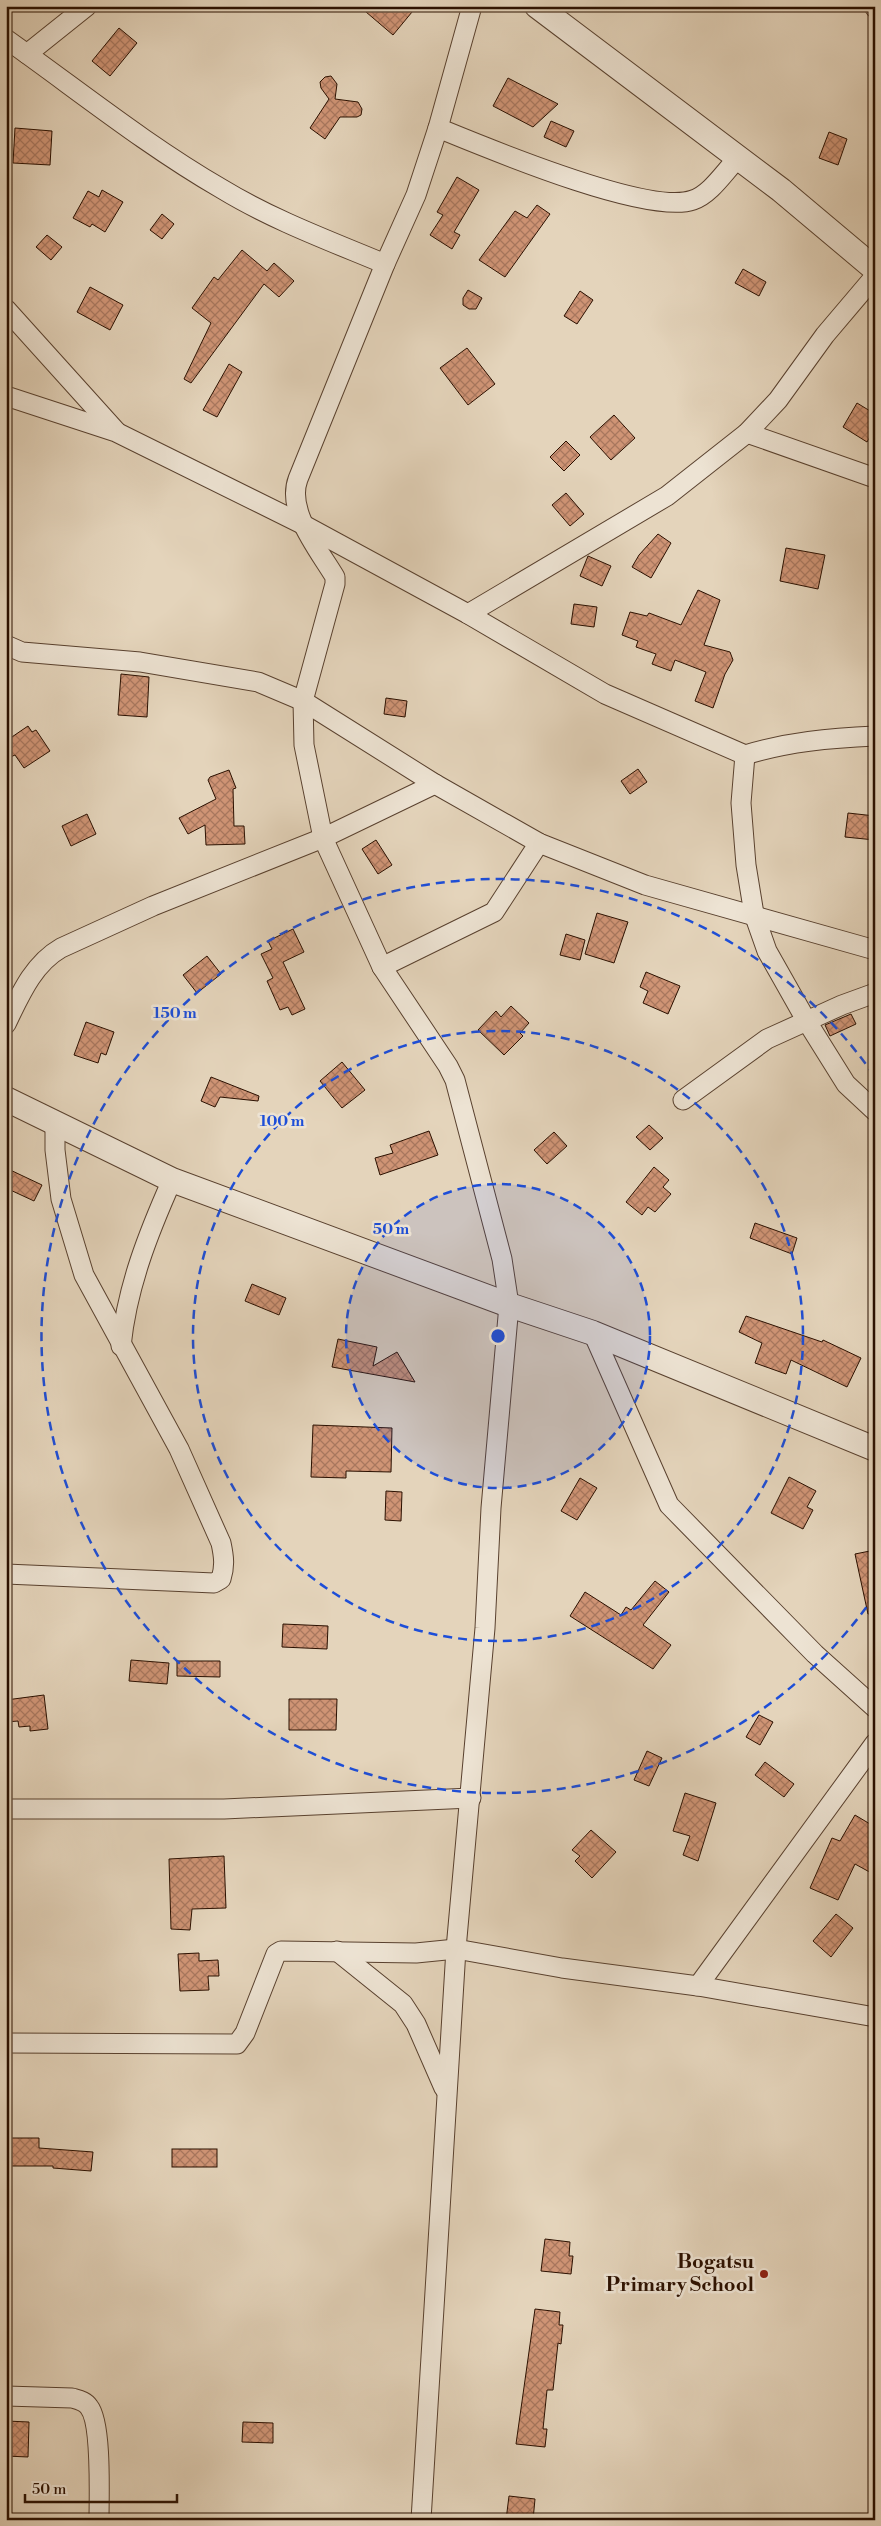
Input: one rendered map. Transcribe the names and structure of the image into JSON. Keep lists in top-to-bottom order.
{
  "places": ["Bogatsu Primary School"],
  "scale_bar": "50 m",
  "rings": ["150 m", "100 m", "50 m"]
}
